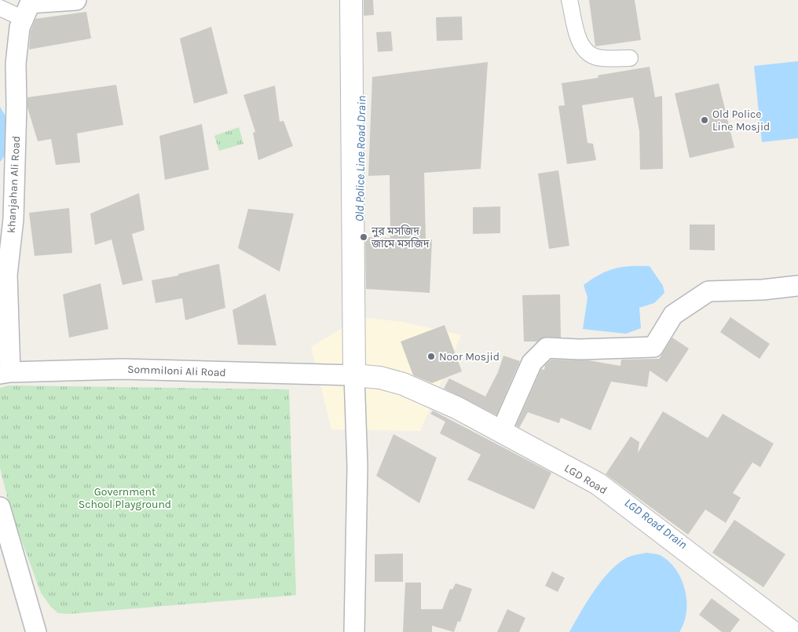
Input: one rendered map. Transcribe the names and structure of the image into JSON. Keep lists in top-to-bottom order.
{
  "streets": {
    "main road": ["LGD Road"],
    "street": ["khanjahan Ali Road", "Sommiloni Ali Road"]
  },
  "crossings": [
    ["khanjahan Ali Road", "Sommiloni Ali Road"],
    ["Sommiloni Ali Road", "LGD Road"]
  ],
  "water": ["Old Police Line Road Drain", "LGD Road Drain"],
  "parks": ["Government School Playground"],
  "places": ["Old Police Line Mosjid", "নুর মসজিদ জামে মসজিদ", "Noor Mosjid"]
}
